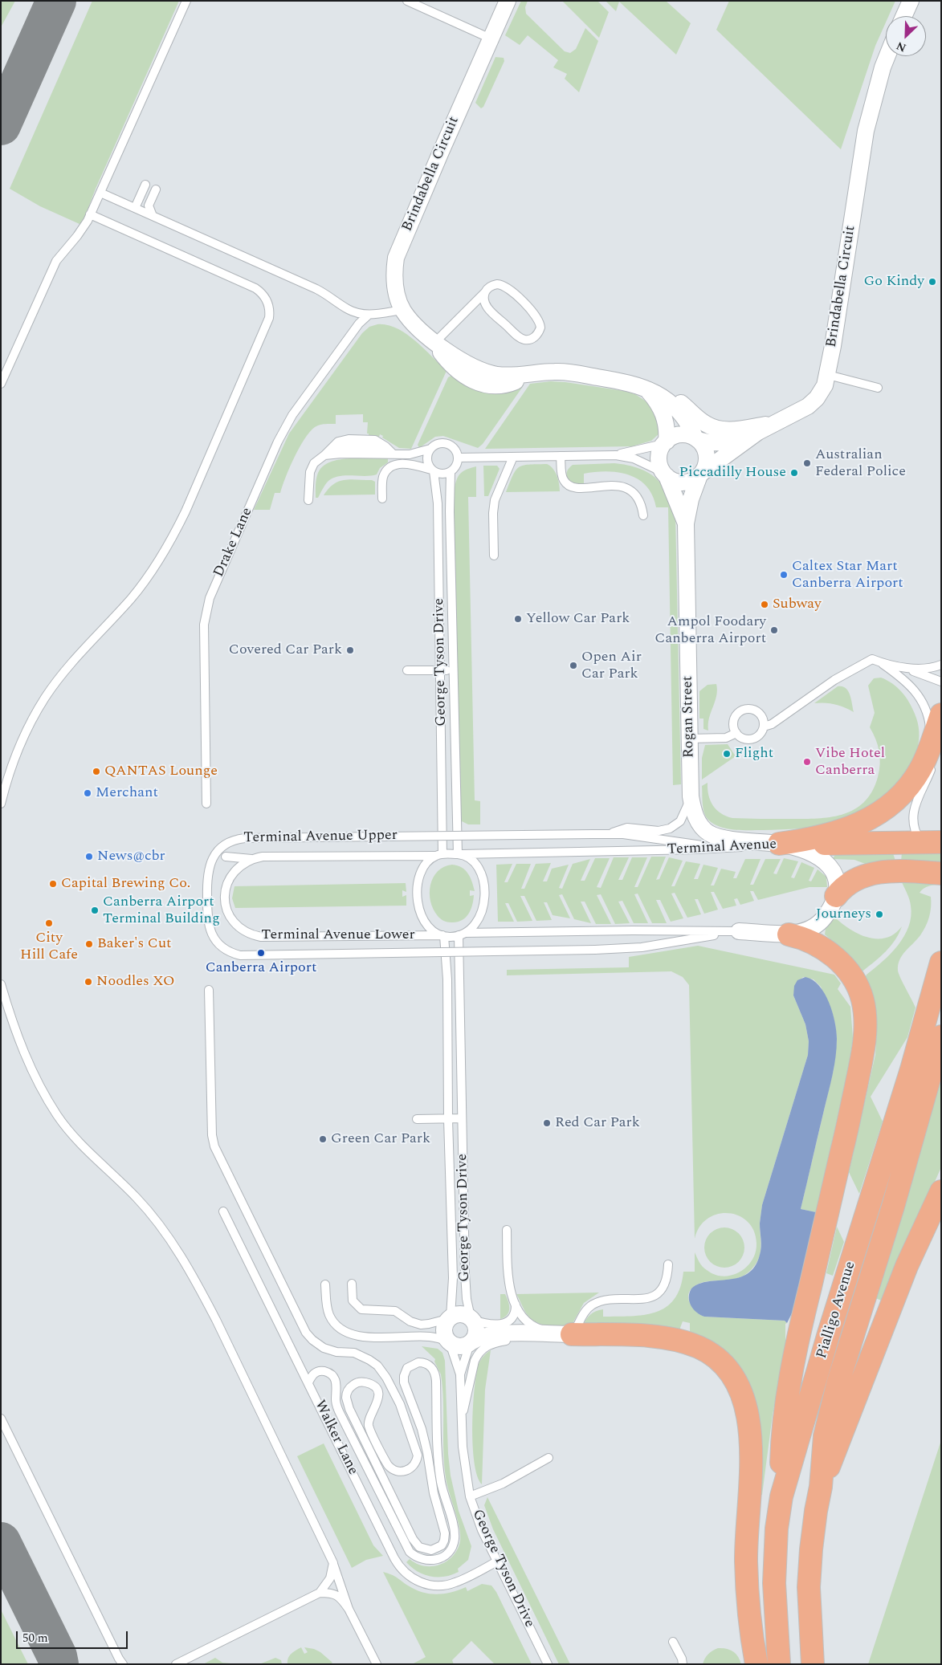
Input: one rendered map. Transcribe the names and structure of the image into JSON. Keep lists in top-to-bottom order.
{
  "streets": {
    "main road": ["Pialligo Avenue"],
    "street": ["Brindabella Circuit", "Rogan Street", "Terminal Avenue"],
    "lane": [
      "Drake Lane",
      "George Tyson Drive",
      "Terminal Avenue Upper",
      "Terminal Avenue Lower",
      "Walker Lane"
    ]
  },
  "crossings": [
    ["Brindabella Circuit", "Rogan Street"],
    ["George Tyson Drive", "Terminal Avenue"],
    ["George Tyson Drive", "Terminal Avenue Lower"],
    ["George Tyson Drive", "Walker Lane"],
    ["Rogan Street", "Terminal Avenue"],
    ["Terminal Avenue Upper", "Terminal Avenue"],
    ["Terminal Avenue", "Terminal Avenue Lower"]
  ],
  "places": [
    "Go Kindy",
    "Australian Federal Police",
    "Piccadilly House",
    "Caltex Star Mart Canberra Airport",
    "Subway",
    "Yellow Car Park",
    "Ampol Foodary Canberra Airport",
    "Covered Car Park",
    "Open Air Car Park",
    "Flight",
    "Vibe Hotel Canberra",
    "QANTAS Lounge",
    "Merchant",
    "News@cbr",
    "Capital Brewing Co.",
    "Canberra Airport Terminal Building",
    "Journeys",
    "City Hill Cafe",
    "Baker's Cut",
    "Canberra Airport",
    "Noodles XO",
    "Red Car Park",
    "Green Car Park"
  ],
  "scale_bar": "50 m",
  "north": "bottom left"
}
